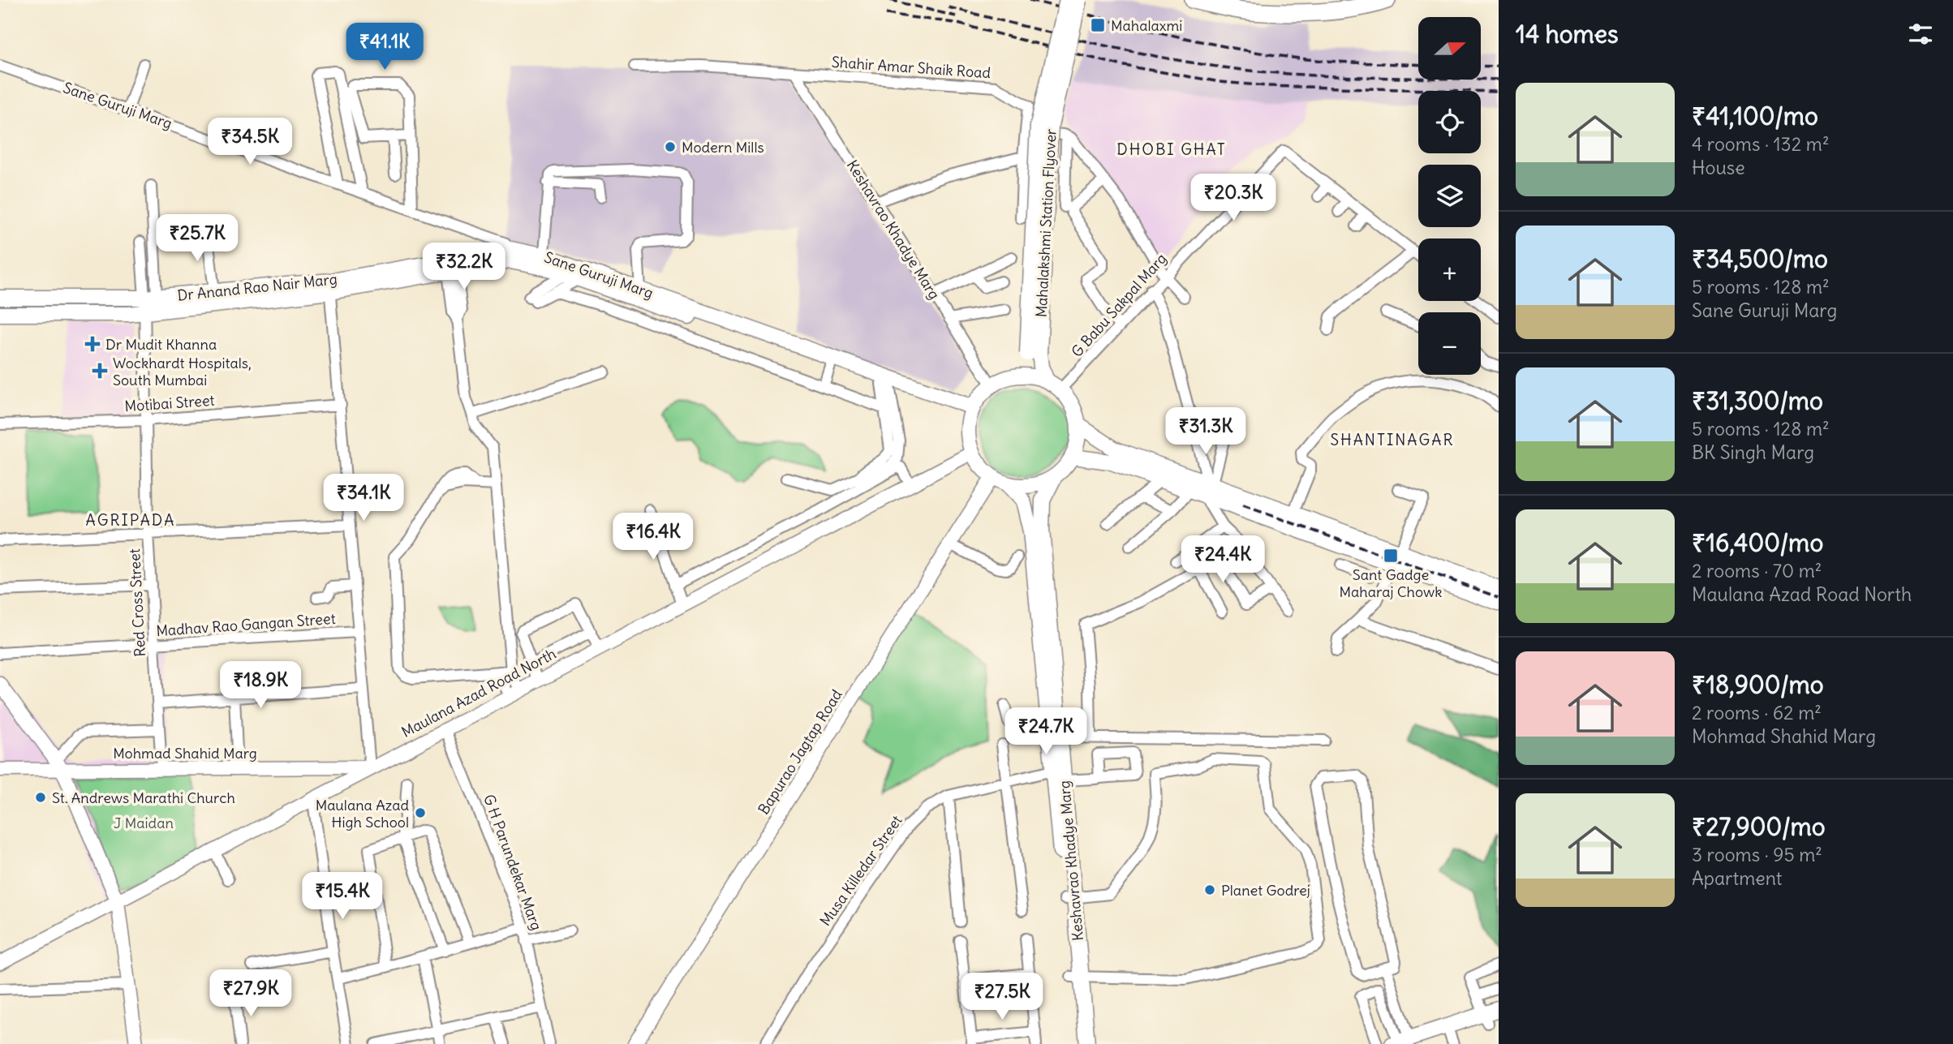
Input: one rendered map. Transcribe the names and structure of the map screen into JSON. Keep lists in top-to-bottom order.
{
  "streets": {
    "main road": [
      "Sane Guruji Marg",
      "Mahalakshmi Station Flyover",
      "Keshavrao Khadye Marg",
      "Dr Anand Rao Nair Marg"
    ],
    "street": [
      "Shahir Amar Shaik Road",
      "G Babu Sakpal Marg",
      "Motibai Street",
      "Red Cross Street",
      "Madhav Rao Gangan Street",
      "Maulana Azad Road North",
      "Bapurao Jagtap Road",
      "Mohmad Shahid Marg",
      "G H Parundekar Marg",
      "Musa Killedar Street"
    ]
  },
  "crossings": [
    ["Shahir Amar Shaik Road", "Keshavrao Khadye Marg"],
    ["Sane Guruji Marg", "Mahalakshmi Station Flyover"],
    ["Sane Guruji Marg", "Keshavrao Khadye Marg"],
    ["Sane Guruji Marg", "Dr Anand Rao Nair Marg"],
    ["Sane Guruji Marg", "G Babu Sakpal Marg"],
    ["Sane Guruji Marg", "Maulana Azad Road North"],
    ["Sane Guruji Marg", "Bapurao Jagtap Road"],
    ["Mahalakshmi Station Flyover", "Keshavrao Khadye Marg"],
    ["Mahalakshmi Station Flyover", "G Babu Sakpal Marg"],
    ["Mahalakshmi Station Flyover", "Maulana Azad Road North"],
    ["Mahalakshmi Station Flyover", "Bapurao Jagtap Road"],
    ["Keshavrao Khadye Marg", "G Babu Sakpal Marg"],
    ["Keshavrao Khadye Marg", "Maulana Azad Road North"],
    ["Keshavrao Khadye Marg", "Bapurao Jagtap Road"],
    ["Keshavrao Khadye Marg", "Musa Killedar Street"],
    ["Dr Anand Rao Nair Marg", "Red Cross Street"],
    ["G Babu Sakpal Marg", "Maulana Azad Road North"],
    ["G Babu Sakpal Marg", "Bapurao Jagtap Road"],
    ["Motibai Street", "Red Cross Street"],
    ["Red Cross Street", "Madhav Rao Gangan Street"],
    ["Red Cross Street", "Mohmad Shahid Marg"],
    ["Maulana Azad Road North", "Bapurao Jagtap Road"],
    ["Maulana Azad Road North", "Mohmad Shahid Marg"],
    ["Maulana Azad Road North", "G H Parundekar Marg"]
  ],
  "districts": ["DHOBI GHAT", "SHANTINAGAR", "AGRIPADA"],
  "parks": ["J Maidan"],
  "places": {
    "transit": ["Mahalaxmi", "Sant Gadge Maharaj Chowk"],
    "other": [
      "Modern Mills",
      "St. Andrews Marathi Church",
      "Maulana Azad High School",
      "Planet Godrej"
    ],
    "health": ["Dr Mudit Khanna", "Wockhardt Hospitals, South Mumbai"]
  },
  "north": "right",
  "page": {
    "heading": "14 homes",
    "map_buttons": ["+", "−"],
    "price": [
      "₹41.1K",
      "₹34.5K",
      "₹20.3K",
      "₹25.7K",
      "₹32.2K",
      "₹31.3K",
      "₹34.1K",
      "₹16.4K",
      "₹24.4K",
      "₹18.9K",
      "₹24.7K",
      "₹15.4K",
      "₹27.9K",
      "₹27.5K"
    ],
    "list": [
      {
        "name": "₹41,100/mo",
        "note": "4 rooms · 132 m² · House"
      },
      {
        "name": "₹34,500/mo",
        "note": "5 rooms · 128 m² · Sane Guruji Marg"
      },
      {
        "name": "₹31,300/mo",
        "note": "5 rooms · 128 m² · BK Singh Marg"
      },
      {
        "name": "₹16,400/mo",
        "note": "2 rooms · 70 m² · Maulana Azad Road North"
      },
      {
        "name": "₹18,900/mo",
        "note": "2 rooms · 62 m² · Mohmad Shahid Marg"
      },
      {
        "name": "₹27,900/mo",
        "note": "3 rooms · 95 m² · Apartment"
      }
    ]
  }
}
